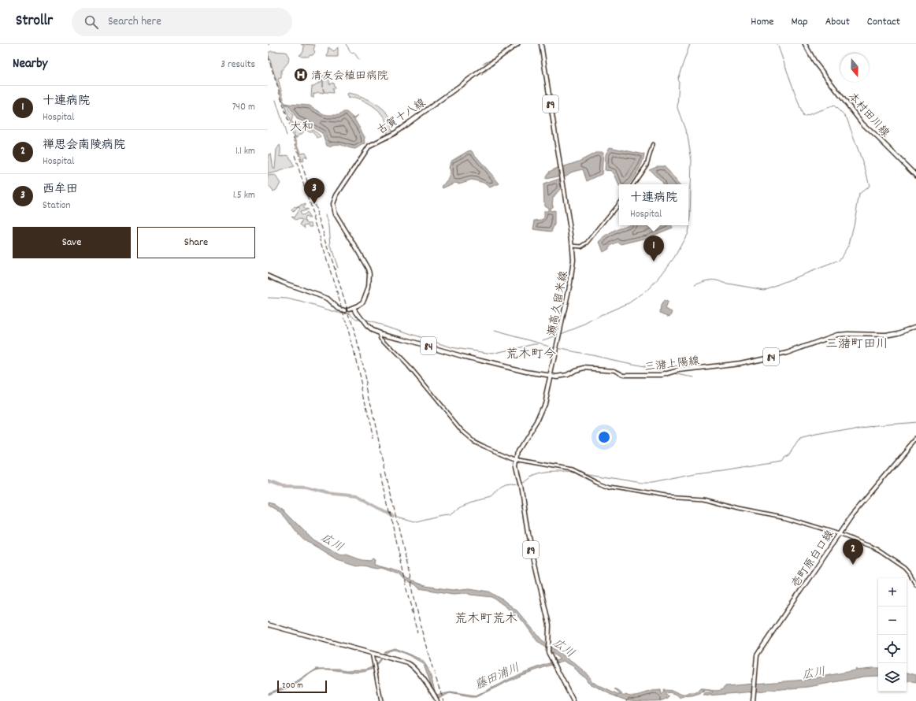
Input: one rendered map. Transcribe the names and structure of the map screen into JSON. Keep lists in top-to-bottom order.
{
  "streets": {
    "main road": [
      "89",
      "本村田川線",
      "古賀十八線",
      "瀬高久留米線",
      "84",
      "三潴上陽線",
      "壱町原白口線"
    ]
  },
  "crossings": [
    ["古賀十八線", "三潴上陽線"],
    ["瀬高久留米線", "三潴上陽線"]
  ],
  "districts": [
    "大和",
    "三潴町田川",
    "荒木町今",
    "荒木町荒木"
  ],
  "water": ["広川", "藤田浦川"],
  "places": {
    "hospital": ["清友会植田病院"]
  },
  "scale_bar": "200 m",
  "north": "bottom",
  "page": {
    "header": "Strollr",
    "search": "Search here",
    "nav": [
      "Home",
      "Map",
      "About",
      "Contact"
    ],
    "heading": ["Nearby", "3 results"],
    "list": [
      {
        "mark": "1",
        "name": "十連病院",
        "note": "Hospital",
        "value": "740 m"
      },
      {
        "mark": "2",
        "name": "禅思会南陵病院",
        "note": "Hospital",
        "value": "1.1 km"
      },
      {
        "mark": "3",
        "name": "西牟田",
        "note": "Station",
        "value": "1.5 km"
      }
    ],
    "pins": ["3", "1", "2"],
    "popup": ["十連病院", "Hospital"],
    "buttons": ["Save", "Share"],
    "map_buttons": ["+", "−"],
    "scale": "200 m"
  }
}
